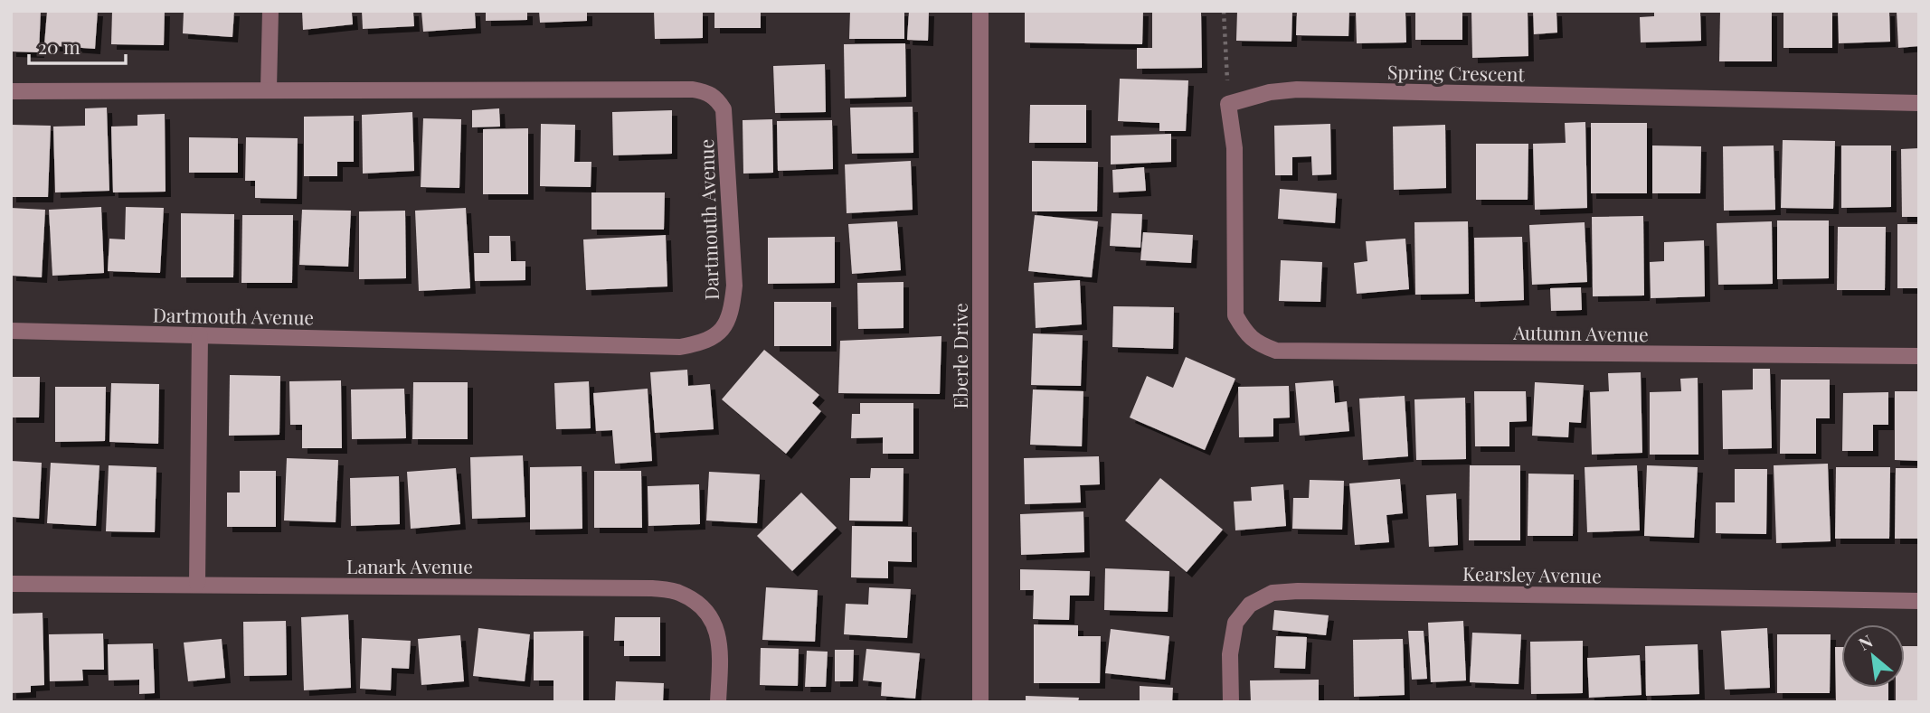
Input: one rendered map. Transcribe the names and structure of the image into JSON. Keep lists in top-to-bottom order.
{
  "streets": {
    "street": [
      "Spring Crescent",
      "Dartmouth Avenue",
      "Autumn Avenue",
      "Eberle Drive",
      "Lanark Avenue",
      "Kearsley Avenue"
    ]
  },
  "crossings": [
    ["Spring Crescent", "Autumn Avenue"]
  ],
  "scale_bar": "20 m",
  "north": "top left"
}
